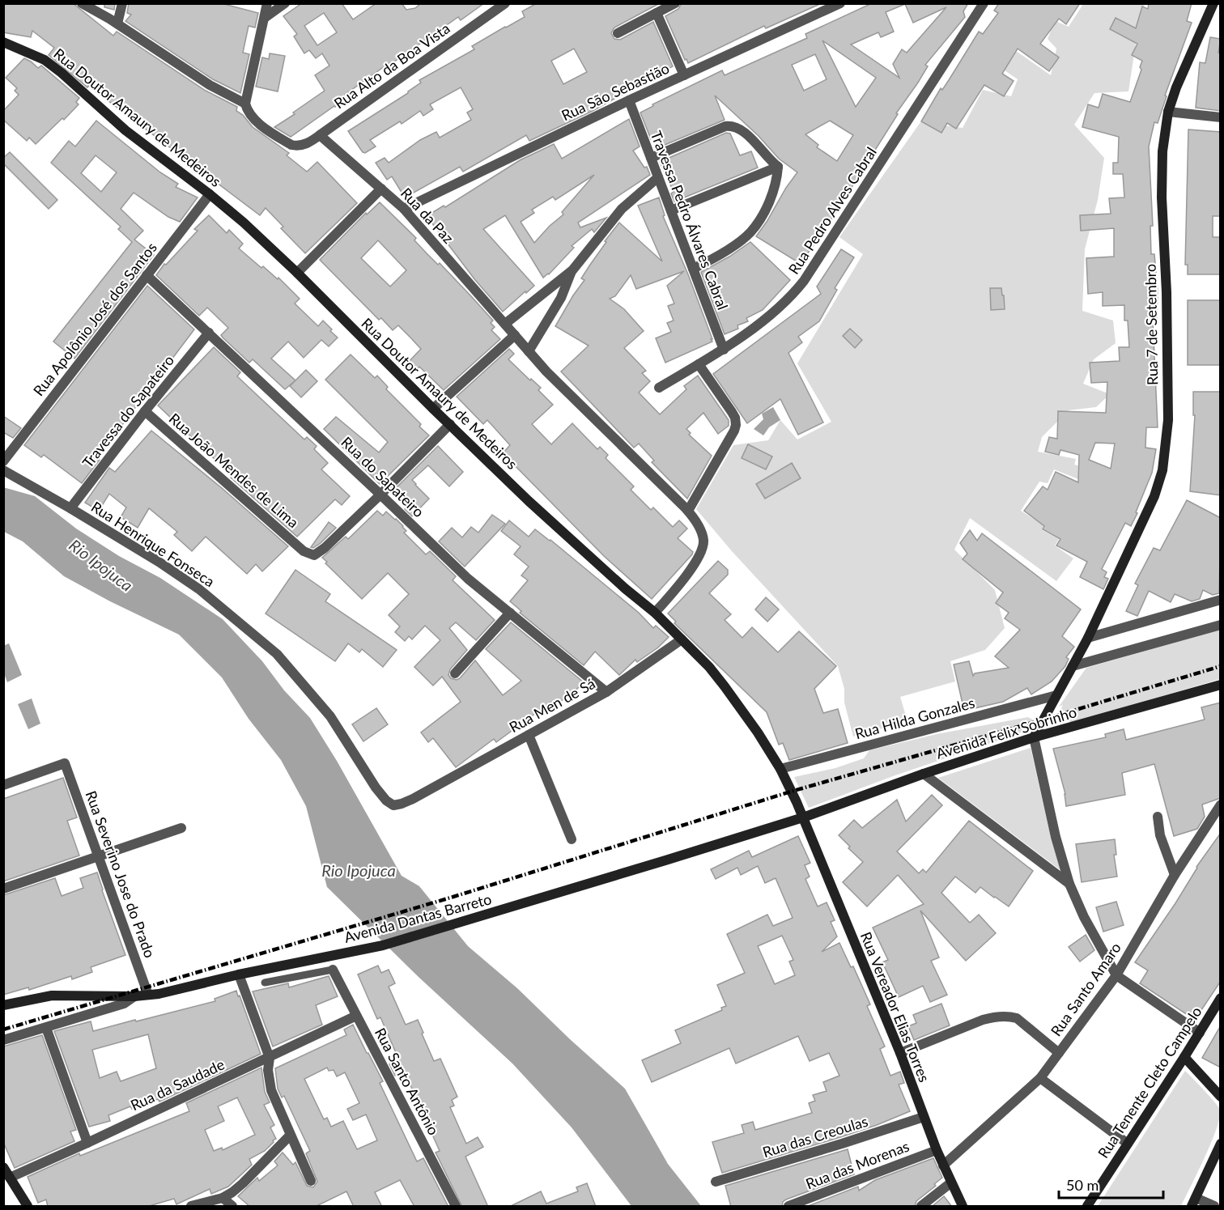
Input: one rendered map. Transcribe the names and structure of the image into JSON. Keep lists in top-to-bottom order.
{
  "streets": {
    "main road": [
      "Rua Doutor Amaury de Medeiros",
      "Rua 7 de Setembro",
      "Avenida Felix Sobrinho",
      "Avenida Dantas Barreto",
      "Rua Vereador Elias Torres",
      "Rua Tenente Cleto Campelo"
    ],
    "street": [
      "Rua Alto da Boa Vista",
      "Rua São Sebastião",
      "Rua Pedro Alves Cabral",
      "Rua da Paz",
      "Travessa Pedro Álvares Cabral",
      "Rua Apolônio José dos Santos",
      "Travessa do Sapateiro",
      "Rua João Mendes de Lima",
      "Rua do Sapateiro",
      "Rua Henrique Fonseca",
      "Rua Men de Sá",
      "Rua Hilda Gonzales",
      "Rua Severino Jose do Prado",
      "Rua Santo Amaro",
      "Rua Santo Antônio",
      "Rua da Saudade",
      "Rua das Creoulas",
      "Rua das Morenas"
    ]
  },
  "crossings": [
    ["Rua Alto da Boa Vista", "Rua da Paz"],
    ["Rua São Sebastião", "Rua da Paz"],
    ["Rua São Sebastião", "Travessa Pedro Álvares Cabral"],
    ["Rua Doutor Amaury de Medeiros", "Rua da Paz"],
    ["Rua Doutor Amaury de Medeiros", "Rua Apolônio José dos Santos"],
    ["Rua Doutor Amaury de Medeiros", "Rua Men de Sá"],
    ["Rua Doutor Amaury de Medeiros", "Rua Hilda Gonzales"],
    ["Rua Doutor Amaury de Medeiros", "Avenida Felix Sobrinho"],
    ["Rua Doutor Amaury de Medeiros", "Avenida Dantas Barreto"],
    ["Rua Doutor Amaury de Medeiros", "Rua Vereador Elias Torres"],
    ["Rua Pedro Alves Cabral", "Travessa Pedro Álvares Cabral"],
    ["Rua Apolônio José dos Santos", "Rua do Sapateiro"],
    ["Rua 7 de Setembro", "Rua Hilda Gonzales"],
    ["Rua 7 de Setembro", "Avenida Felix Sobrinho"],
    ["Travessa do Sapateiro", "Rua João Mendes de Lima"],
    ["Travessa do Sapateiro", "Rua do Sapateiro"],
    ["Travessa do Sapateiro", "Rua Henrique Fonseca"],
    ["Rua João Mendes de Lima", "Rua do Sapateiro"],
    ["Rua do Sapateiro", "Rua Men de Sá"],
    ["Rua Henrique Fonseca", "Rua Men de Sá"],
    ["Avenida Felix Sobrinho", "Avenida Dantas Barreto"],
    ["Avenida Felix Sobrinho", "Rua Vereador Elias Torres"],
    ["Rua Severino Jose do Prado", "Avenida Dantas Barreto"],
    ["Avenida Dantas Barreto", "Rua Vereador Elias Torres"],
    ["Rua Santo Amaro", "Rua Vereador Elias Torres"],
    ["Rua Vereador Elias Torres", "Rua das Creoulas"],
    ["Rua Vereador Elias Torres", "Rua das Morenas"],
    ["Rua Santo Antônio", "Rua da Saudade"]
  ],
  "water": ["Rio Ipojuca"],
  "scale_bar": "50 m"
}
